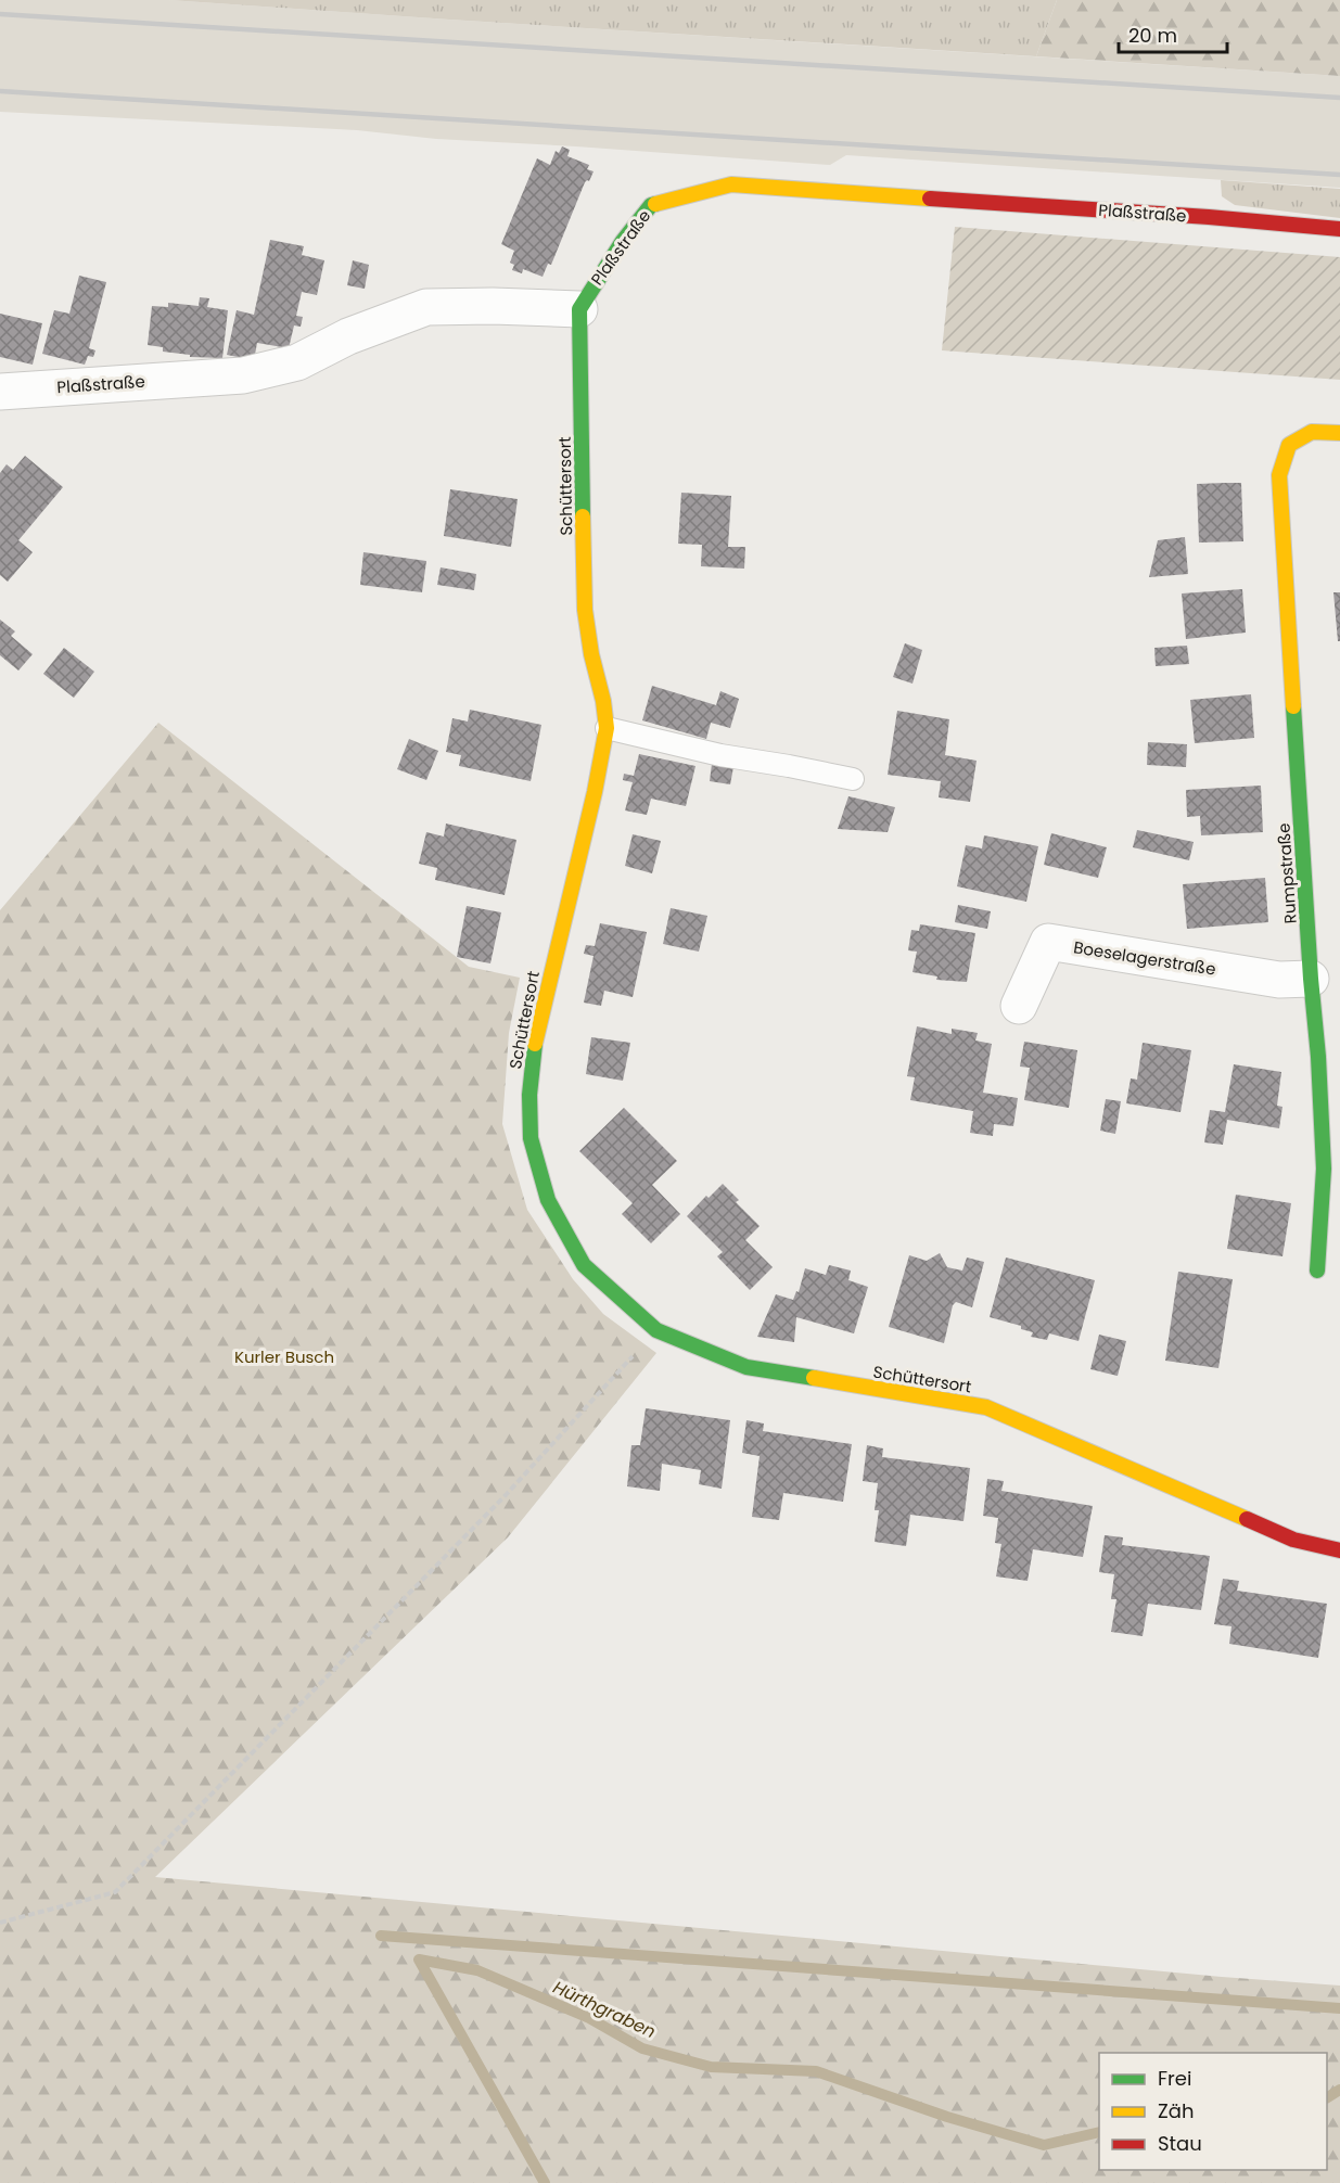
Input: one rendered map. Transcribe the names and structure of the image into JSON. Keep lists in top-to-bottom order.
{
  "streets": {
    "street": [
      "Plaßstraße",
      "Schüttersort",
      "Rumpstraße",
      "Boeselagerstraße"
    ]
  },
  "crossings": [
    ["Plaßstraße", "Schüttersort"],
    ["Rumpstraße", "Boeselagerstraße"]
  ],
  "water": ["Hürthgraben"],
  "parks": ["Kurler Busch"],
  "legend": ["Frei", "Zäh", "Stau"],
  "scale_bar": "20 m"
}
